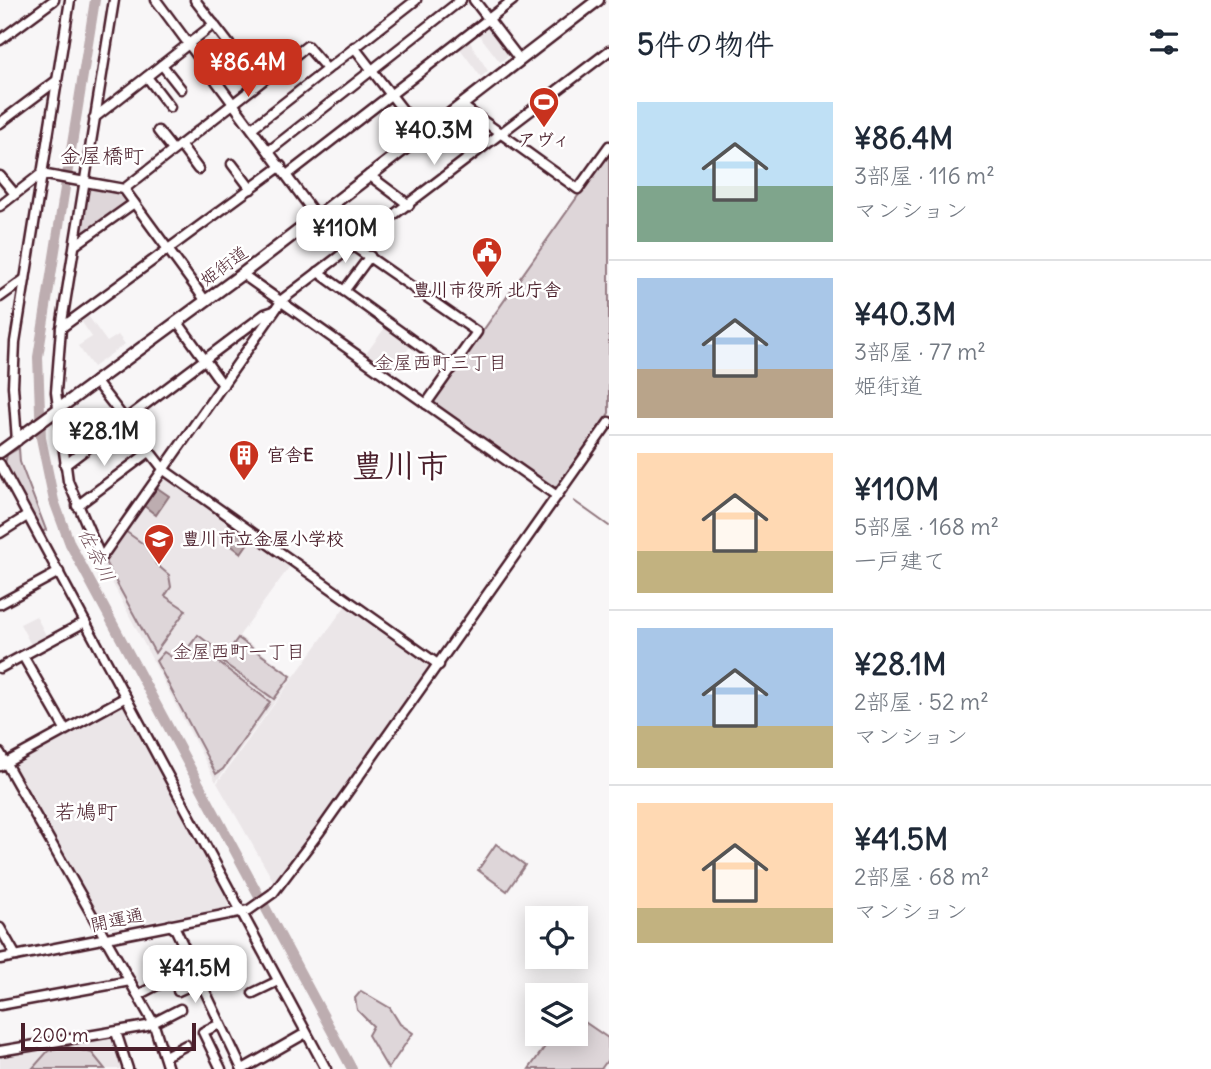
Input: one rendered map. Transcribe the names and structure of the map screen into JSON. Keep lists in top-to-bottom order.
{
  "streets": {
    "main road": ["姫街道"],
    "street": ["開運通"]
  },
  "districts": [
    "金屋橋町",
    "金屋西町三丁目",
    "豊川市",
    "金屋西町一丁目",
    "若鳩町"
  ],
  "water": ["佐奈川"],
  "places": {
    "sports": ["アヴィ"],
    "public building": ["豊川市役所 北庁舎"],
    "building": ["官舎E"],
    "school or university": ["豊川市立金屋小学校"]
  },
  "scale_bar": "200 m",
  "page": {
    "heading": "5件の物件",
    "price": [
      "¥86.4M",
      "¥40.3M",
      "¥110M",
      "¥28.1M",
      "¥41.5M"
    ],
    "list": [
      {
        "name": "¥86.4M",
        "note": "3部屋 · 116 m² · マンション"
      },
      {
        "name": "¥40.3M",
        "note": "3部屋 · 77 m² · 姫街道"
      },
      {
        "name": "¥110M",
        "note": "5部屋 · 168 m² · 一戸建て"
      },
      {
        "name": "¥28.1M",
        "note": "2部屋 · 52 m² · マンション"
      },
      {
        "name": "¥41.5M",
        "note": "2部屋 · 68 m² · マンション"
      }
    ],
    "scale": "200 m"
  }
}
